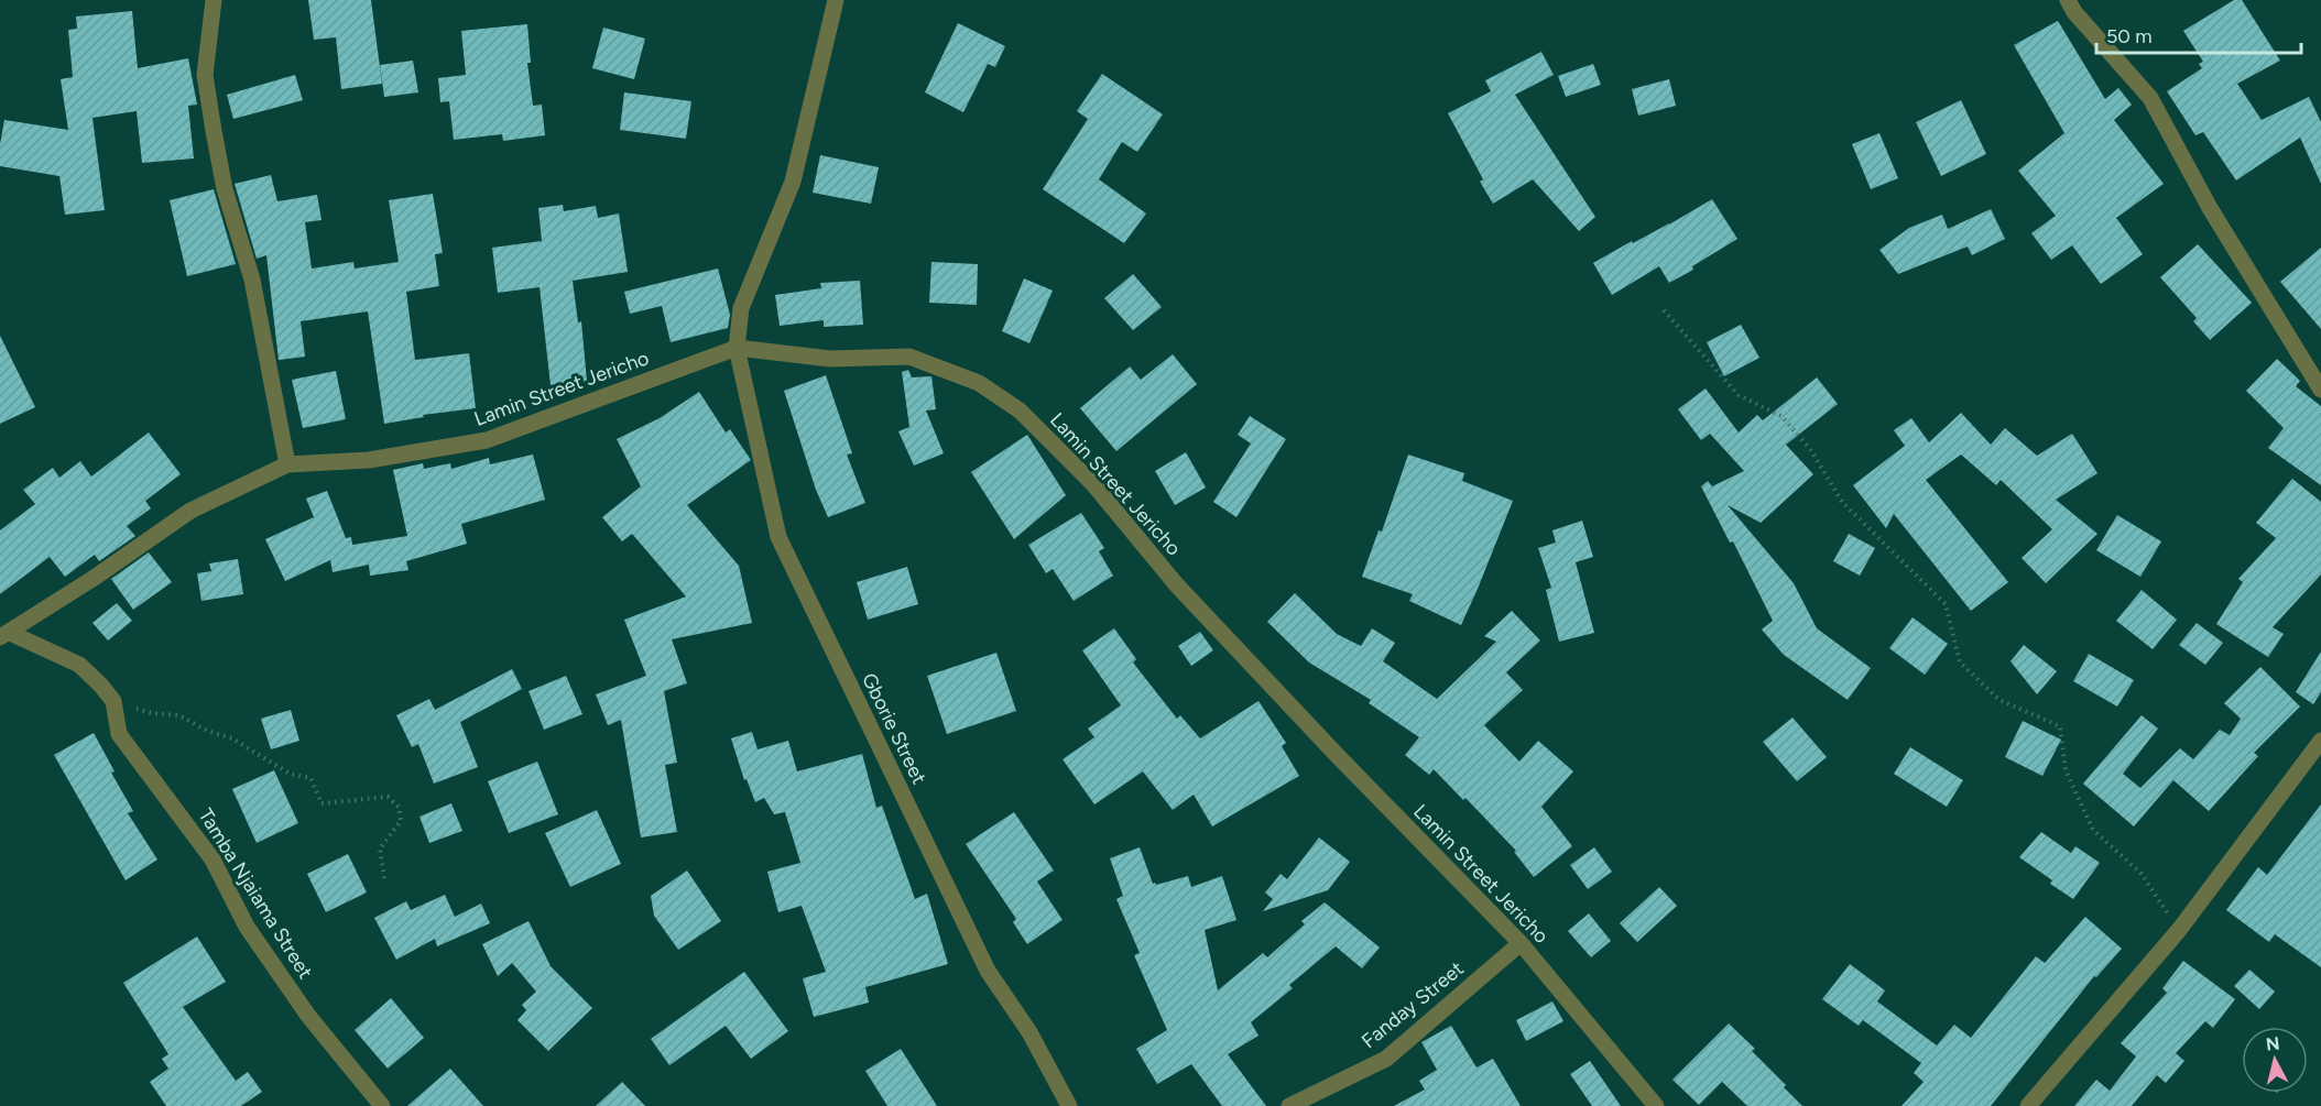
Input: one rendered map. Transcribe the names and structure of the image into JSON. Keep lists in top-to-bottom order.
{
  "streets": {
    "street": [
      "Lamin Street Jericho",
      "Gborie Street",
      "Tamba Njaiama Street",
      "Fanday Street"
    ]
  },
  "crossings": [
    ["Lamin Street Jericho", "Gborie Street"],
    ["Lamin Street Jericho", "Fanday Street"]
  ],
  "scale_bar": "50 m",
  "north": "top"
}
